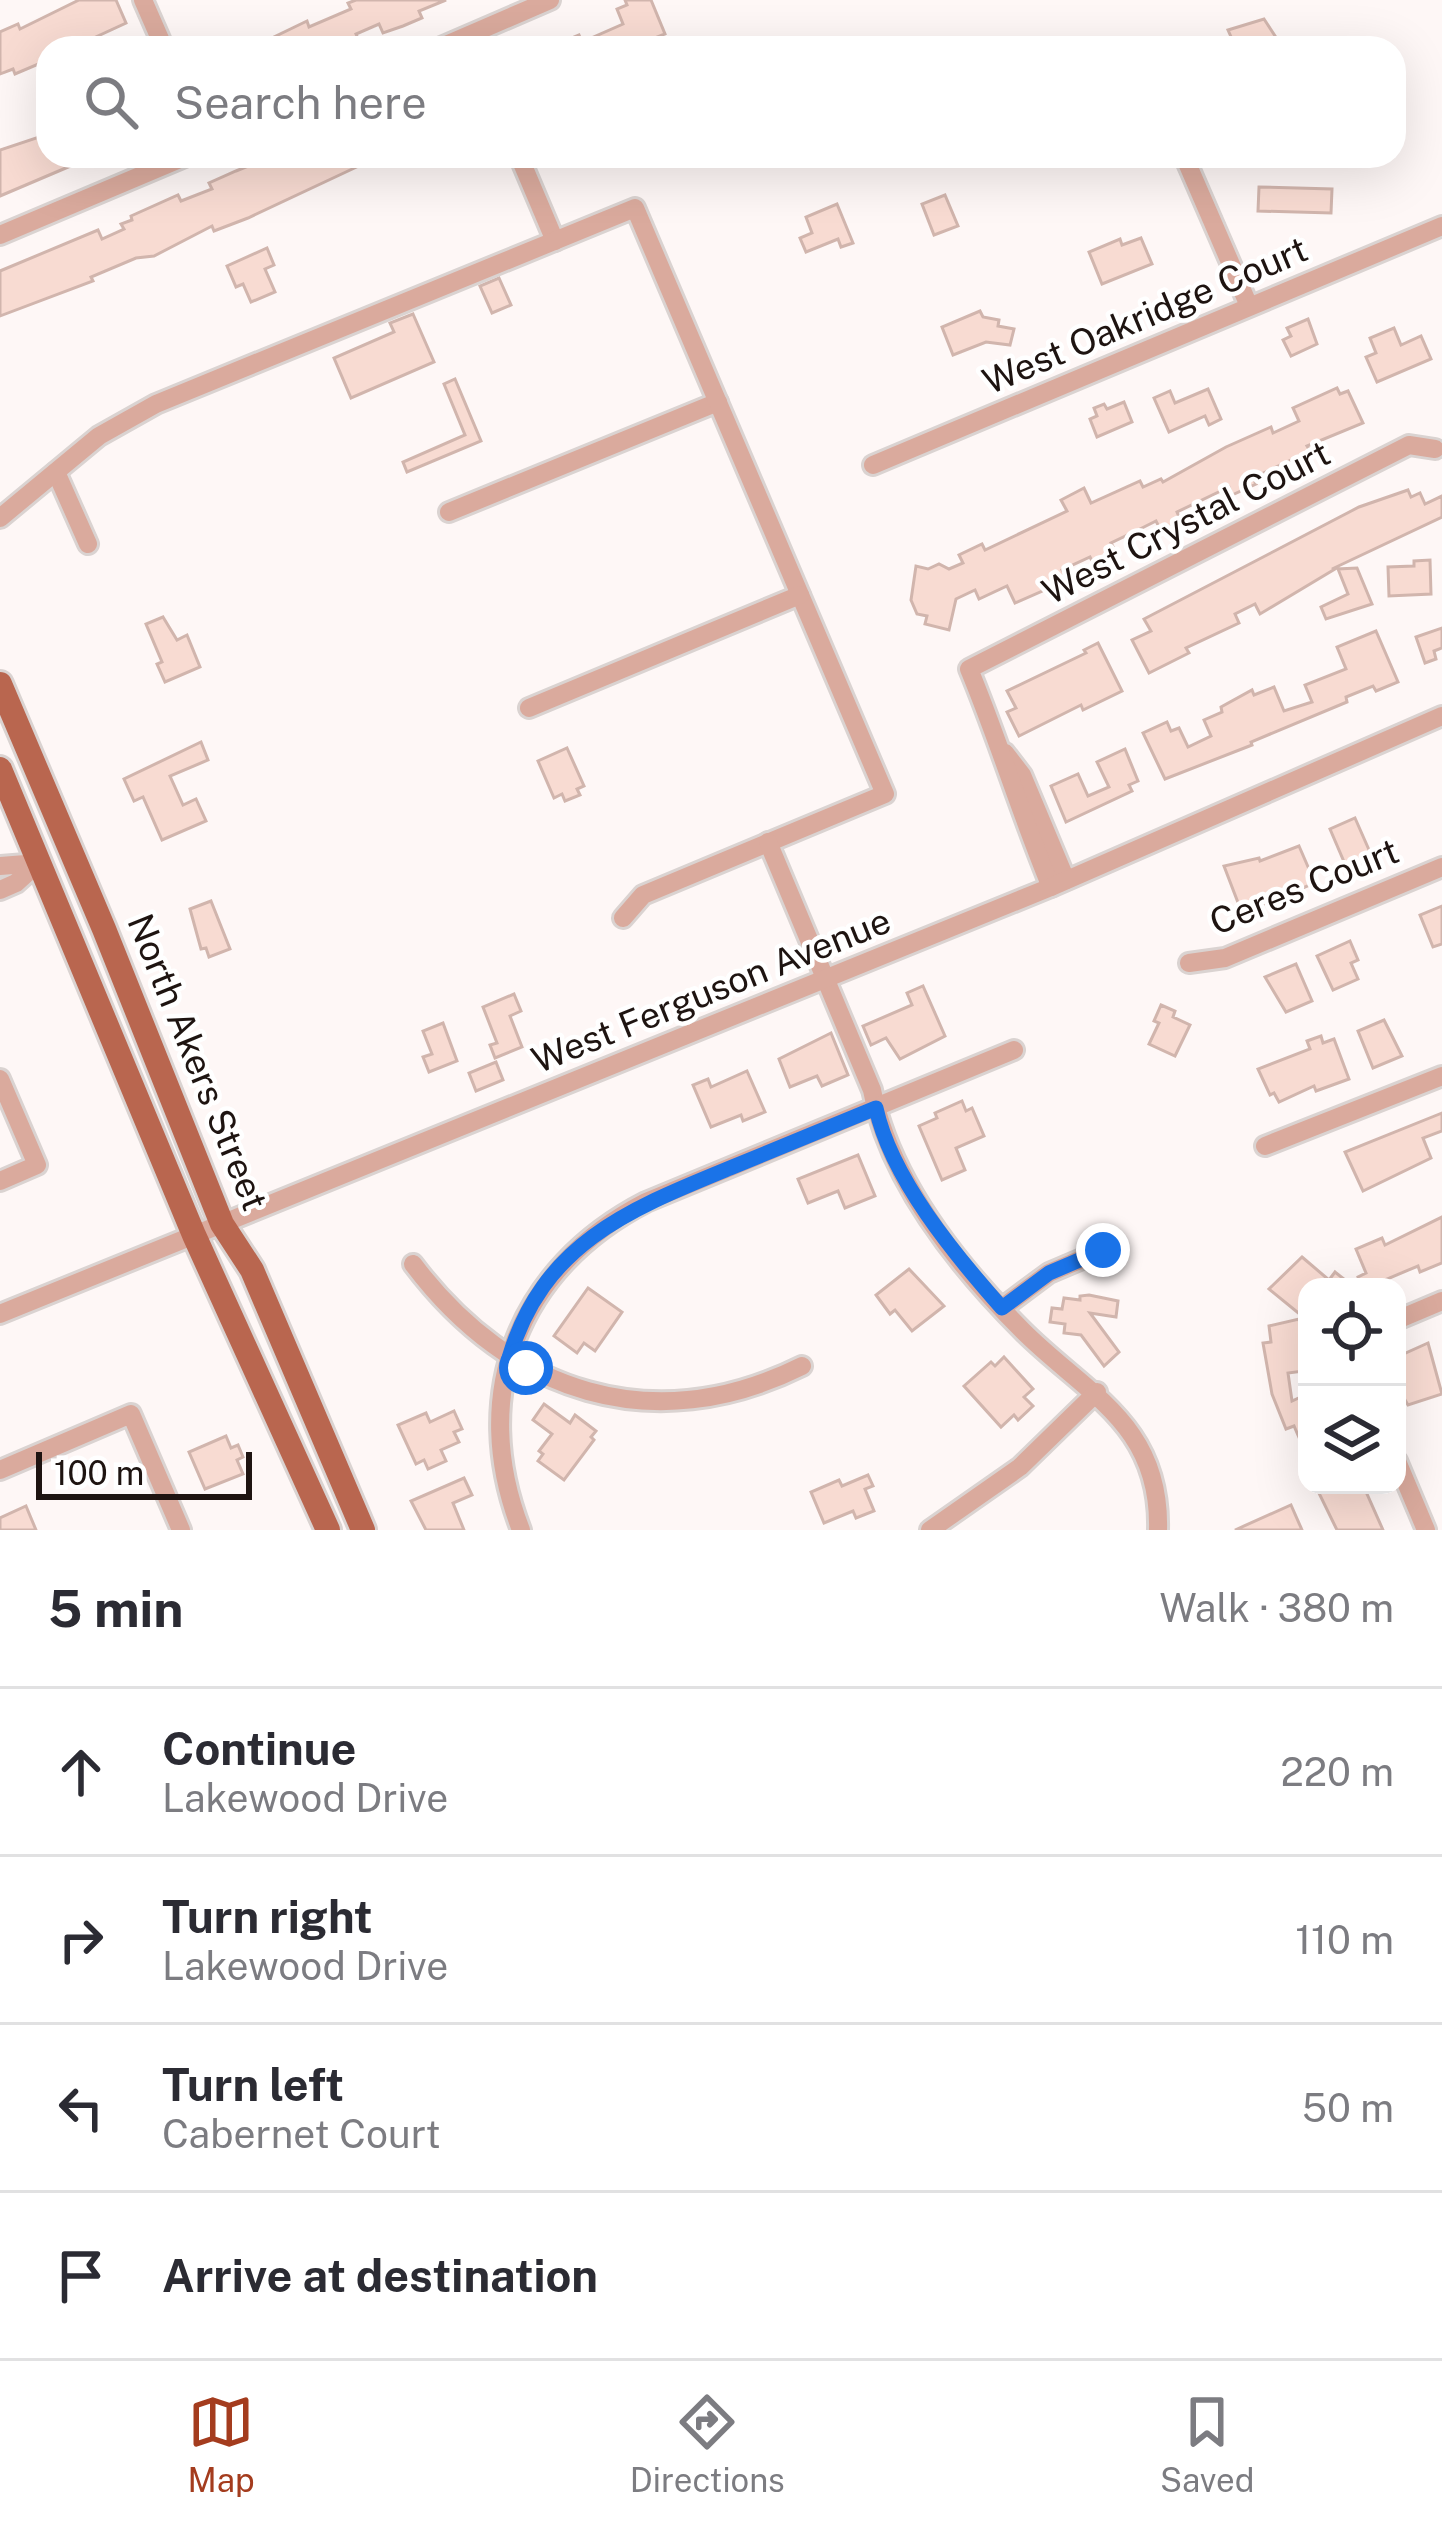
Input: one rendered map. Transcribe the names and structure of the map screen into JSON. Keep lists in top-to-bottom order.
{
  "streets": {
    "main road": ["North Akers Street"],
    "street": [
      "West Oakridge Court",
      "West Crystal Court",
      "Ceres Court",
      "West Ferguson Avenue"
    ]
  },
  "crossings": [
    ["West Crystal Court", "West Ferguson Avenue"],
    ["West Ferguson Avenue", "North Akers Street"]
  ],
  "scale_bar": "100 m",
  "page": {
    "search": "Search here",
    "scale": "100 m",
    "heading": ["5 min", "Walk · 380 m"],
    "list": [
      ["Continue", "Lakewood Drive", "220 m"],
      ["Turn right", "Lakewood Drive", "110 m"],
      ["Turn left", "Cabernet Court", "50 m"],
      "Arrive at destination"
    ],
    "nav": ["Map", "Directions", "Saved"]
  }
}
